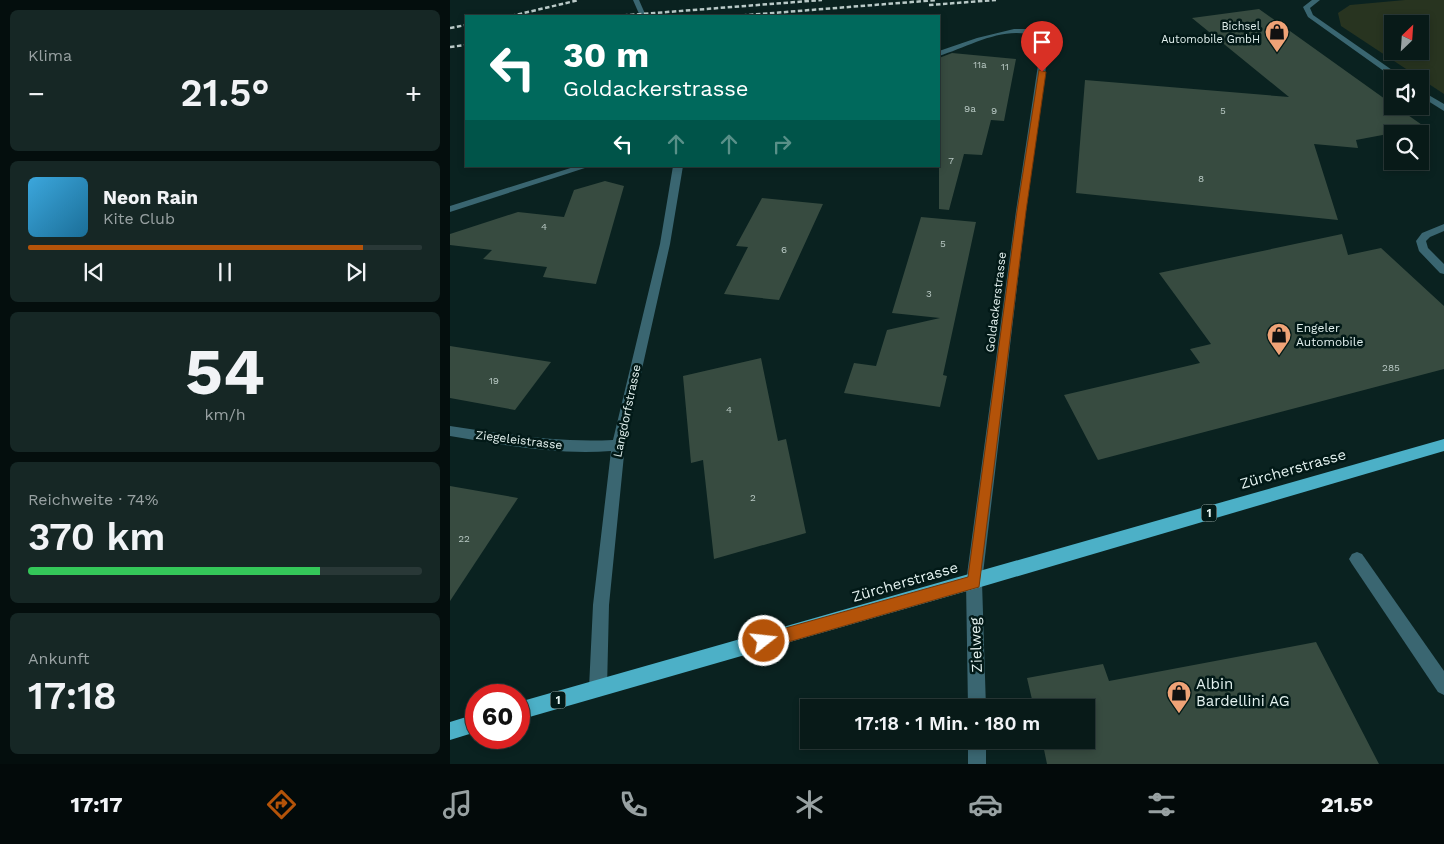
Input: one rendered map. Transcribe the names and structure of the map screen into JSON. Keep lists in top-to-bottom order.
{
  "streets": {
    "main road": ["Zürcherstrasse", "1"],
    "street": [
      "Goldackerstrasse",
      "Langdorfstrasse",
      "Ziegeleistrasse",
      "Zielweg"
    ]
  },
  "crossings": [
    ["Goldackerstrasse", "Zürcherstrasse"],
    ["Goldackerstrasse", "Zielweg"],
    ["Langdorfstrasse", "Ziegeleistrasse"],
    ["Langdorfstrasse", "Zürcherstrasse"],
    ["Zürcherstrasse", "Zielweg"]
  ],
  "places": {
    "shop": ["Bichsel Automobile GmbH", "Engeler Automobile", "Albin Bardellini AG"]
  },
  "house_numbers": [
    "11a",
    "11",
    "9a",
    "9",
    "5",
    "7",
    "8",
    "4",
    "5",
    "6",
    "3",
    "285",
    "19",
    "4",
    "2",
    "22"
  ],
  "north": "top right",
  "page": {
    "tile": [
      "Klima",
      ["54", "km/h"],
      ["Reichweite · 74%", "370 km"],
      ["Ankunft", "17:18"]
    ],
    "turn": ["30 m", "Goldackerstrasse"],
    "heat": ["−", "21.5°", "+"],
    "song": ["Neon Rain", "Kite Club"],
    "limit": "60",
    "trip": "17:18 · 1 Min. · 180 m",
    "tabs": ["17:17", "21.5°"]
  }
}
